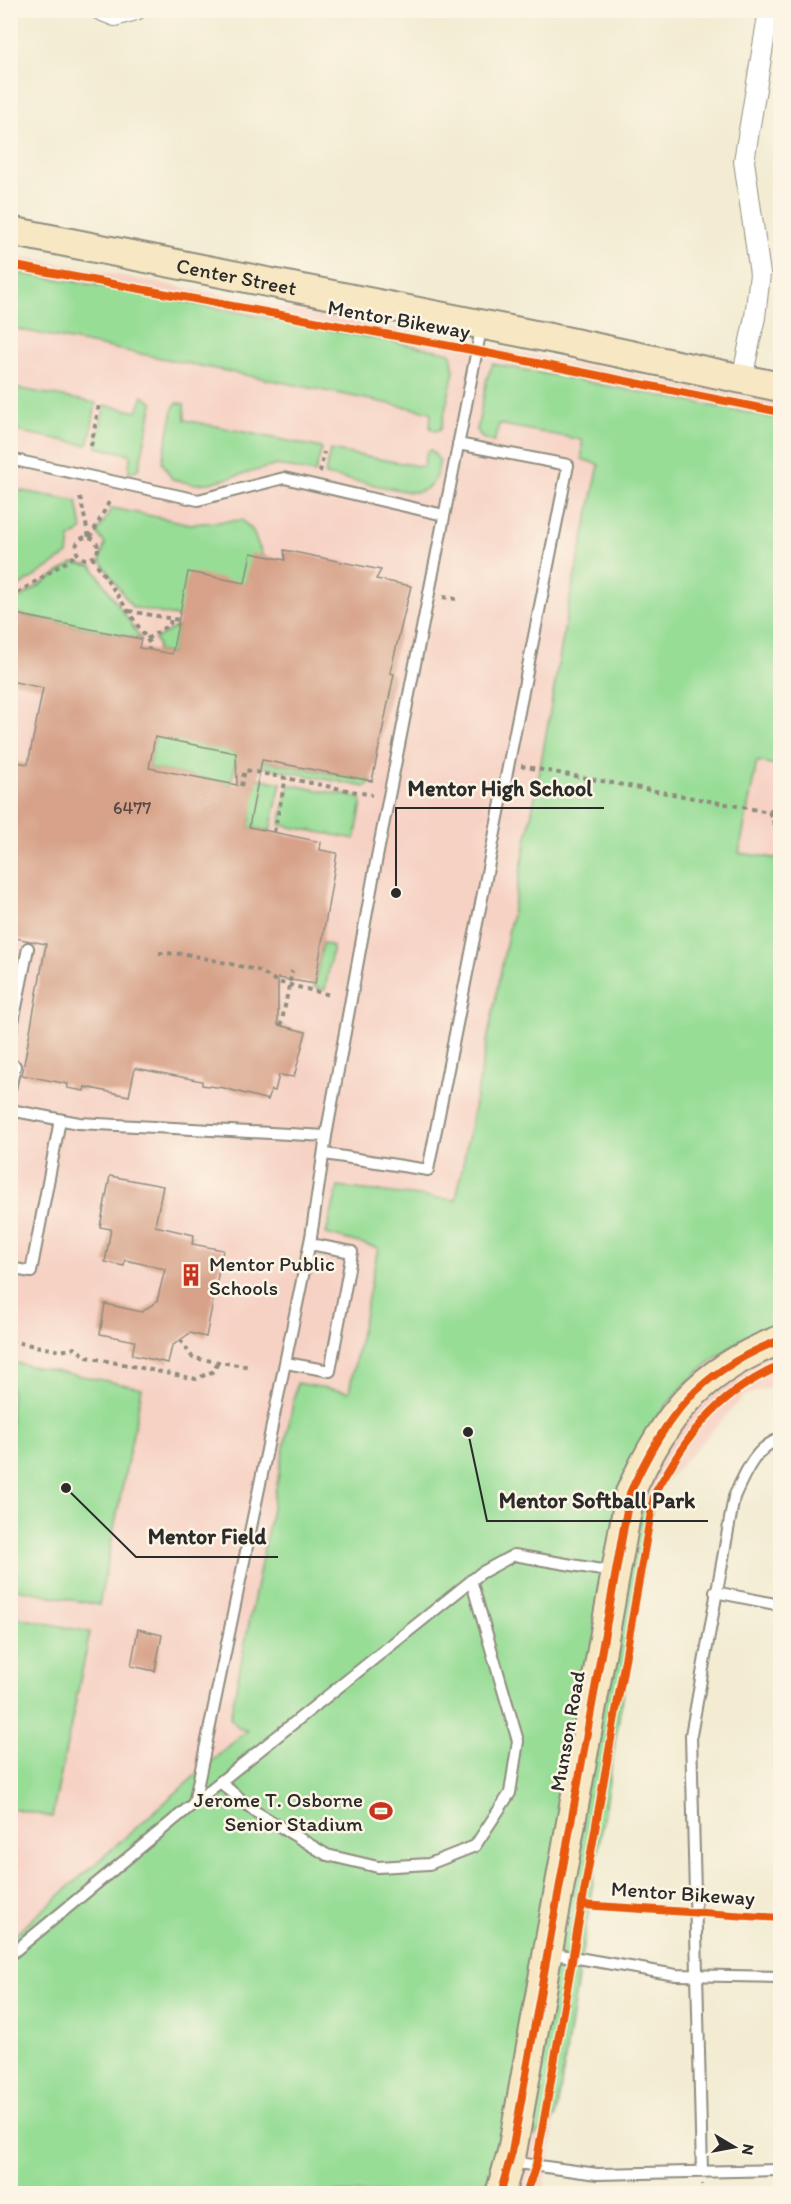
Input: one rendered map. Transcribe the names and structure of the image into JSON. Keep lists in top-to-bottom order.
{
  "streets": {
    "street": ["Center Street", "Munson Road"],
    "cycle path": ["Mentor Bikeway"]
  },
  "places": {
    "other": ["Mentor High School", "Mentor Softball Park", "Mentor Field"],
    "building": ["Mentor Public Schools"],
    "sports": ["Jerome T. Osborne Senior Stadium"]
  },
  "house_numbers": ["6477"],
  "north": "right"
}
